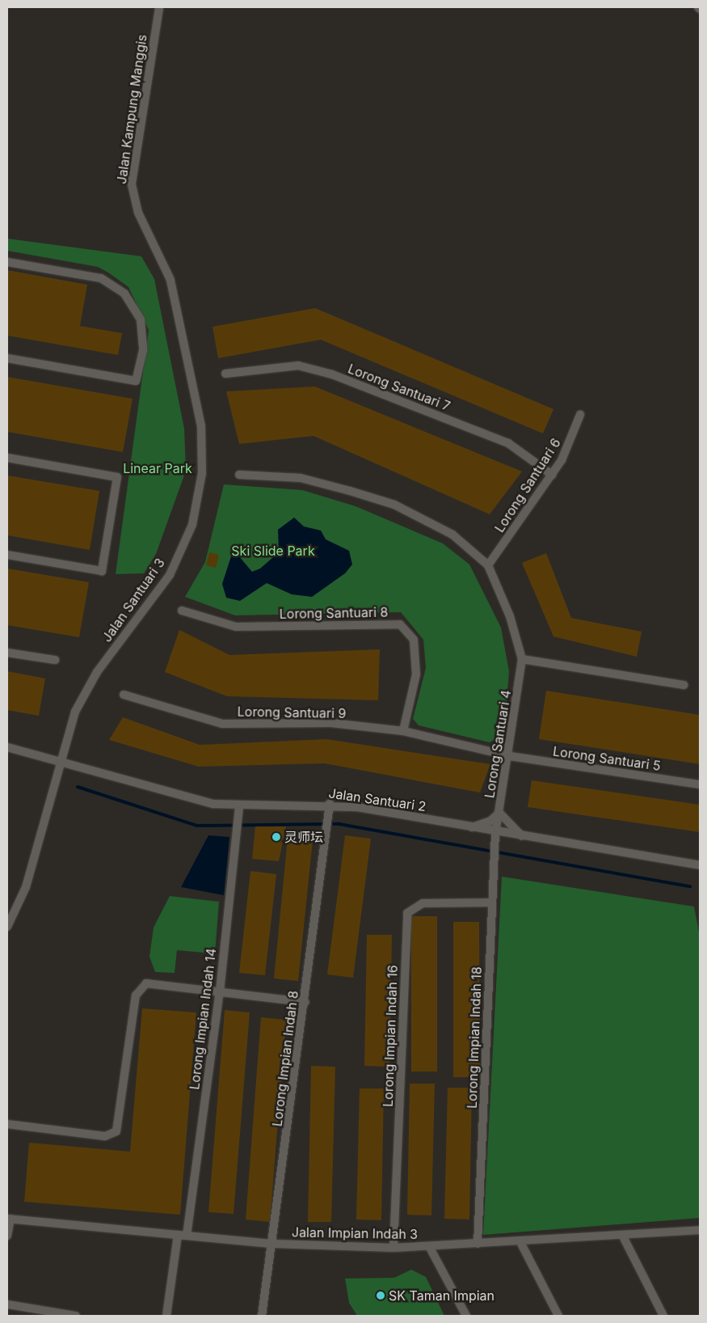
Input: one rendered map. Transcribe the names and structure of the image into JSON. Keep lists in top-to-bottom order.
{
  "streets": {
    "street": [
      "Jalan Kampung Manggis",
      "Lorong Santuari 7",
      "Lorong Santuari 6",
      "Jalan Santuari 3",
      "Lorong Santuari 8",
      "Lorong Santuari 9",
      "Lorong Santuari 4",
      "Lorong Santuari 5",
      "Jalan Santuari 2",
      "Lorong Impian Indah 14",
      "Lorong Impian Indah 16",
      "Lorong Impian Indah 18",
      "Lorong Impian Indah 8",
      "Jalan Impian Indah 3"
    ]
  },
  "crossings": [
    ["Jalan Kampung Manggis", "Jalan Santuari 3"],
    ["Lorong Santuari 7", "Lorong Santuari 6"],
    ["Lorong Santuari 6", "Lorong Santuari 4"],
    ["Jalan Santuari 3", "Jalan Santuari 2"],
    ["Lorong Santuari 8", "Lorong Santuari 9"],
    ["Lorong Santuari 9", "Lorong Santuari 4"],
    ["Lorong Santuari 9", "Lorong Santuari 5"],
    ["Lorong Santuari 4", "Lorong Santuari 5"],
    ["Lorong Santuari 4", "Jalan Santuari 2"],
    ["Lorong Santuari 4", "Lorong Impian Indah 18"],
    ["Jalan Santuari 2", "Lorong Impian Indah 14"],
    ["Jalan Santuari 2", "Lorong Impian Indah 18"],
    ["Jalan Santuari 2", "Lorong Impian Indah 8"],
    ["Lorong Impian Indah 14", "Jalan Impian Indah 3"],
    ["Lorong Impian Indah 16", "Lorong Impian Indah 18"],
    ["Lorong Impian Indah 16", "Jalan Impian Indah 3"],
    ["Lorong Impian Indah 18", "Jalan Impian Indah 3"],
    ["Lorong Impian Indah 8", "Jalan Impian Indah 3"]
  ],
  "parks": ["Linear Park", "Ski Slide Park"],
  "places": ["灵师坛", "SK Taman Impian"]
}
